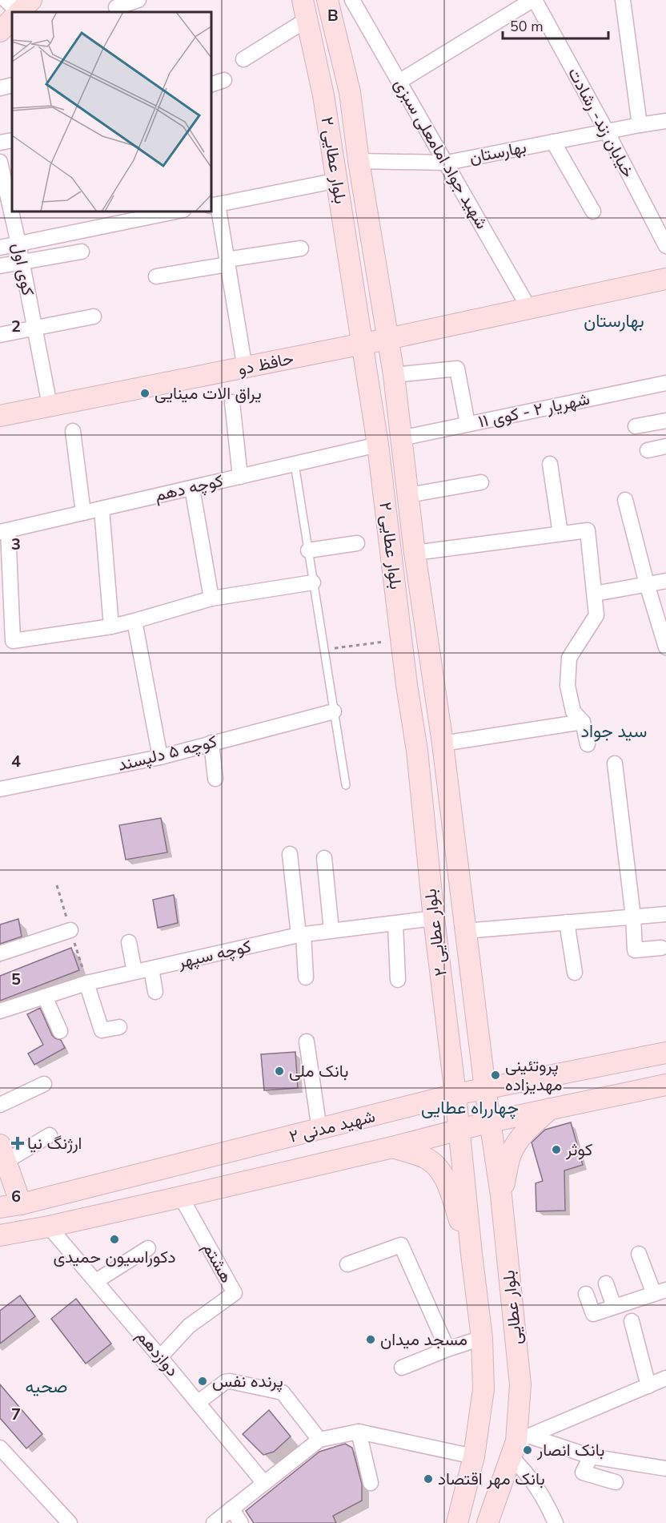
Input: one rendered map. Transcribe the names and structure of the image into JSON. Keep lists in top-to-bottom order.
{
  "streets": {
    "street": [
      "خیابان زند- رشادت",
      "بهارستان",
      "شهید جواد امامعلی سبزی",
      "بلوار عطایی ۲",
      "کوی اول",
      "حافظ دو",
      "شهریار ۲ - کوی ۱۱",
      "کوچه دهم",
      "کوچه ۵ دلپسند",
      "کوچه سپهر",
      "شهید مدنی ۲",
      "هشتم",
      "بلوار عطایی",
      "دوازدهم"
    ]
  },
  "crossings": [
    ["خیابان زند- رشادت", "بهارستان"],
    ["بهارستان", "شهید جواد امامعلی سبزی"],
    ["بهارستان", "بلوار عطایی ۲"],
    ["بلوار عطایی ۲", "حافظ دو"],
    ["بلوار عطایی ۲", "شهریار ۲ - کوی ۱۱"],
    ["بلوار عطایی ۲", "کوچه دهم"],
    ["بلوار عطایی ۲", "کوچه سپهر"],
    ["بلوار عطایی ۲", "شهید مدنی ۲"],
    ["بلوار عطایی ۲", "بلوار عطایی"],
    ["کوی اول", "حافظ دو"],
    ["شهید مدنی ۲", "هشتم"],
    ["شهید مدنی ۲", "بلوار عطایی"],
    ["شهید مدنی ۲", "دوازدهم"],
    ["هشتم", "دوازدهم"]
  ],
  "districts": [
    "بهارستان",
    "سید جواد",
    "چهارراه عطایی",
    "صحیه"
  ],
  "places": {
    "other": [
      "یراق الات مینایی",
      "بانک ملی",
      "پروتئينی مهديزاده",
      "کوثر",
      "دکوراسیون حمیدی",
      "مسجد میدان",
      "پرنده نفس",
      "بانک انصار",
      "بانک مهر اقتصاد"
    ],
    "health": ["ارژنگ نیا"]
  },
  "scale_bar": "50 m",
  "grid": {
    "columns": ["B"],
    "rows": [
      "2",
      "3",
      "4",
      "5",
      "6",
      "7"
    ]
  }
}
